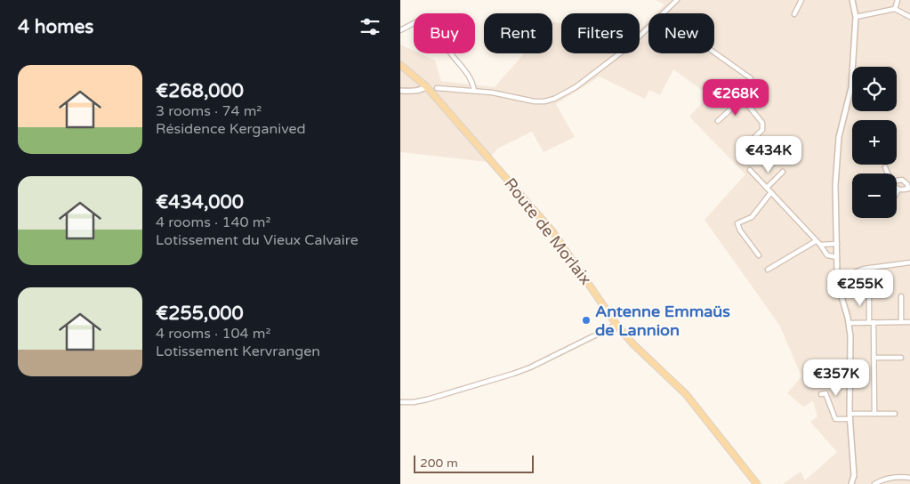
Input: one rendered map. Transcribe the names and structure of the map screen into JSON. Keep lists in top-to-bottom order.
{
  "streets": {
    "main road": ["Route de Morlaix"]
  },
  "places": ["Antenne Emmaüs de Lannion"],
  "scale_bar": "200 m",
  "page": {
    "heading": "4 homes",
    "chip": [
      "Buy",
      "Rent",
      "Filters",
      "New"
    ],
    "list": [
      {
        "name": "€268,000",
        "note": "3 rooms · 74 m² · Résidence Kerganived"
      },
      {
        "name": "€434,000",
        "note": "4 rooms · 140 m² · Lotissement du Vieux Calvaire"
      },
      {
        "name": "€255,000",
        "note": "4 rooms · 104 m² · Lotissement Kervrangen"
      }
    ],
    "map_buttons": ["+", "−"],
    "price": [
      "€268K",
      "€434K",
      "€255K",
      "€357K"
    ],
    "scale": "200 m"
  }
}
